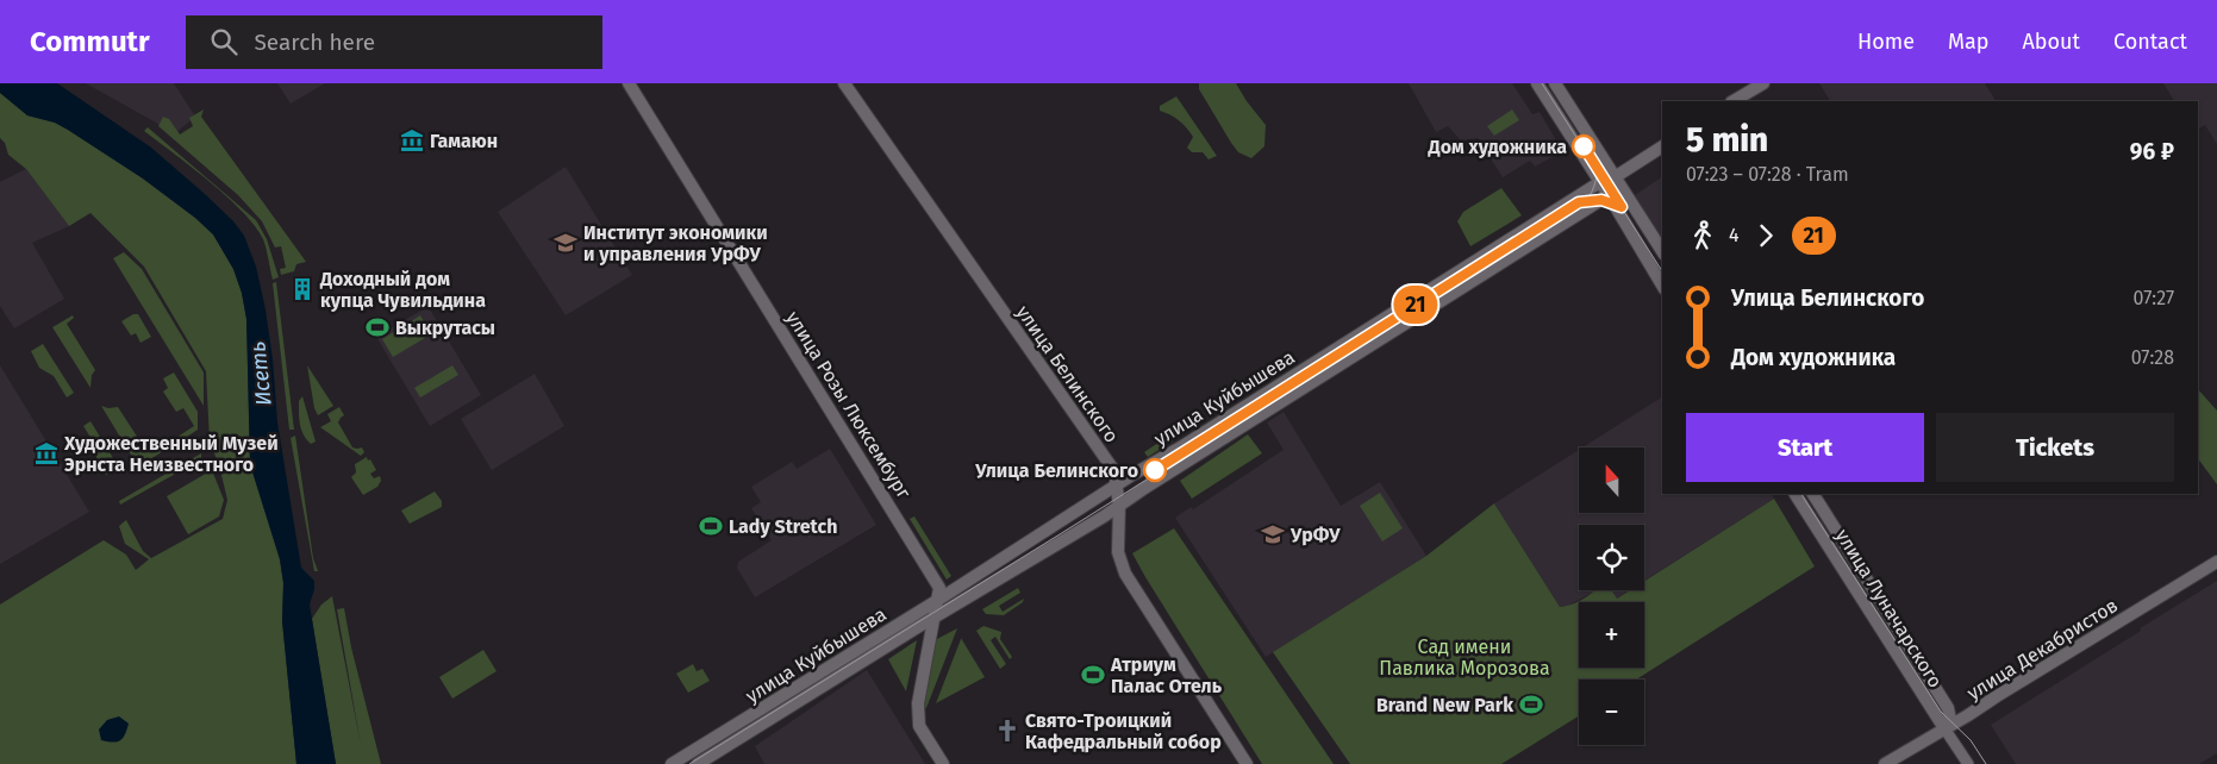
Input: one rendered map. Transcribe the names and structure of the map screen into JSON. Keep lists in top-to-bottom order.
{
  "streets": {
    "main road": [
      "улица Белинского",
      "улица Куйбышева",
      "улица Розы Люксембург",
      "улица Луначарского",
      "улица Декабристов"
    ]
  },
  "crossings": [
    ["улица Белинского", "улица Куйбышева"],
    ["улица Куйбышева", "улица Розы Люксембург"],
    ["улица Луначарского", "улица Декабристов"]
  ],
  "water": ["Исеть"],
  "parks": ["Сад имени Павлика Морозова"],
  "places": {
    "museum": ["Гамаюн", "Художественный Музей Эрнста Неизвестного"],
    "other": ["Дом художника", "Улица Белинского"],
    "school or university": ["Институт экономики и управления УрФУ", "УрФУ"],
    "building": ["Доходный дом купца Чувильдина"],
    "sports": [
      "Выкрутасы",
      "Lady Stretch",
      "Атриум Палас Отель",
      "Brand New Park"
    ],
    "church": ["Свято-Троицкий Кафедральный собор"]
  },
  "lines": ["tram line 21"],
  "north": "top",
  "page": {
    "header": "Commutr",
    "search": "Search here",
    "nav": [
      "Home",
      "Map",
      "About",
      "Contact"
    ],
    "on_map": "21",
    "heading": ["5 min", "07:23 – 07:28 · Tram", "96 ₽"],
    "legs": ["4", "21"],
    "list": [
      {
        "name": "Улица Белинского",
        "value": "07:27"
      },
      {
        "name": "Дом художника",
        "value": "07:28"
      }
    ],
    "buttons": ["Start", "Tickets"],
    "map_buttons": ["+", "−"]
  }
}
